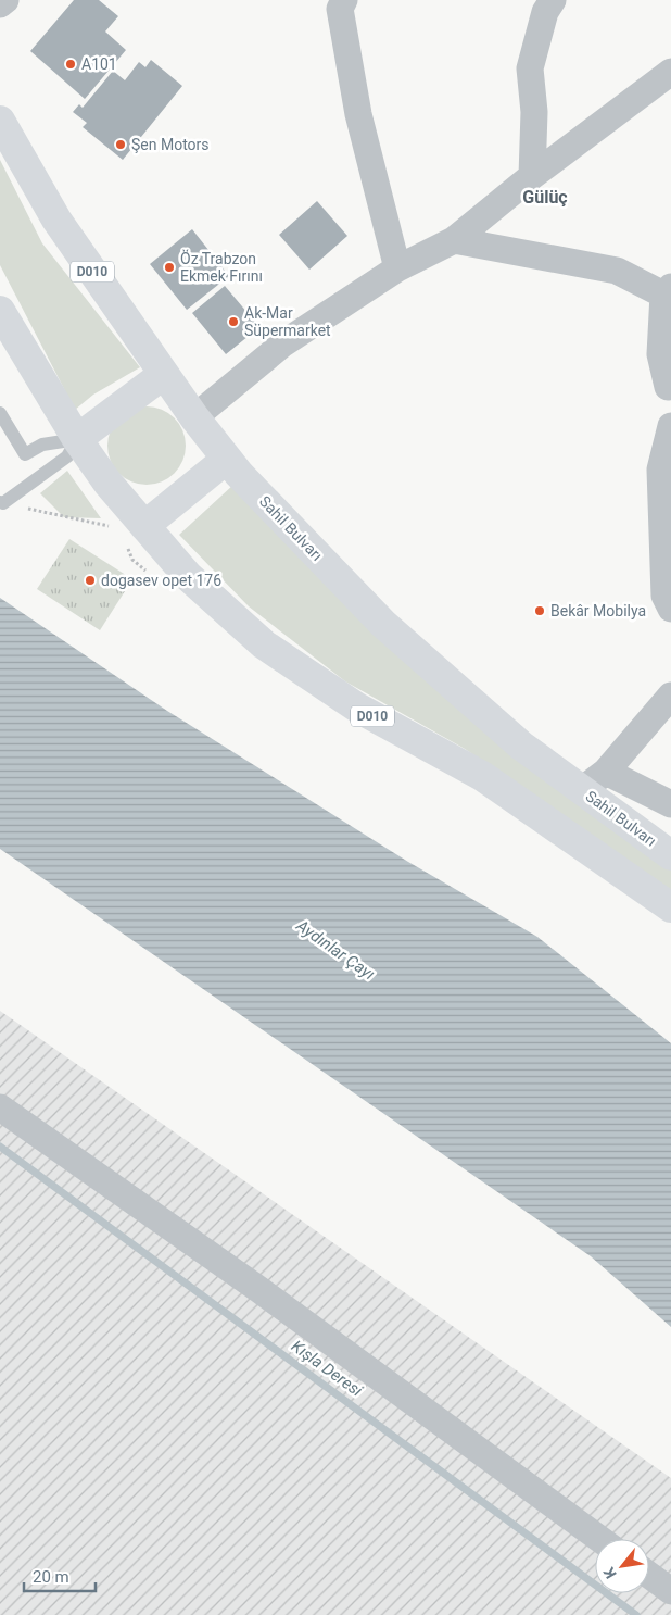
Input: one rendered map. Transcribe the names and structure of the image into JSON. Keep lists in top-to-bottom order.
{
  "streets": {
    "highway": ["D010", "Sahil Bulvarı"]
  },
  "districts": ["Gülüç"],
  "water": ["Aydınlar Çayı", "Kışla Deresi"],
  "places": [
    "A101",
    "Şen Motors",
    "Öz Trabzon Ekmek Fırını",
    "Ak-Mar Süpermarket",
    "dogasev opet 176",
    "Bekâr Mobilya"
  ],
  "scale_bar": "20 m",
  "north": "bottom left"
}
